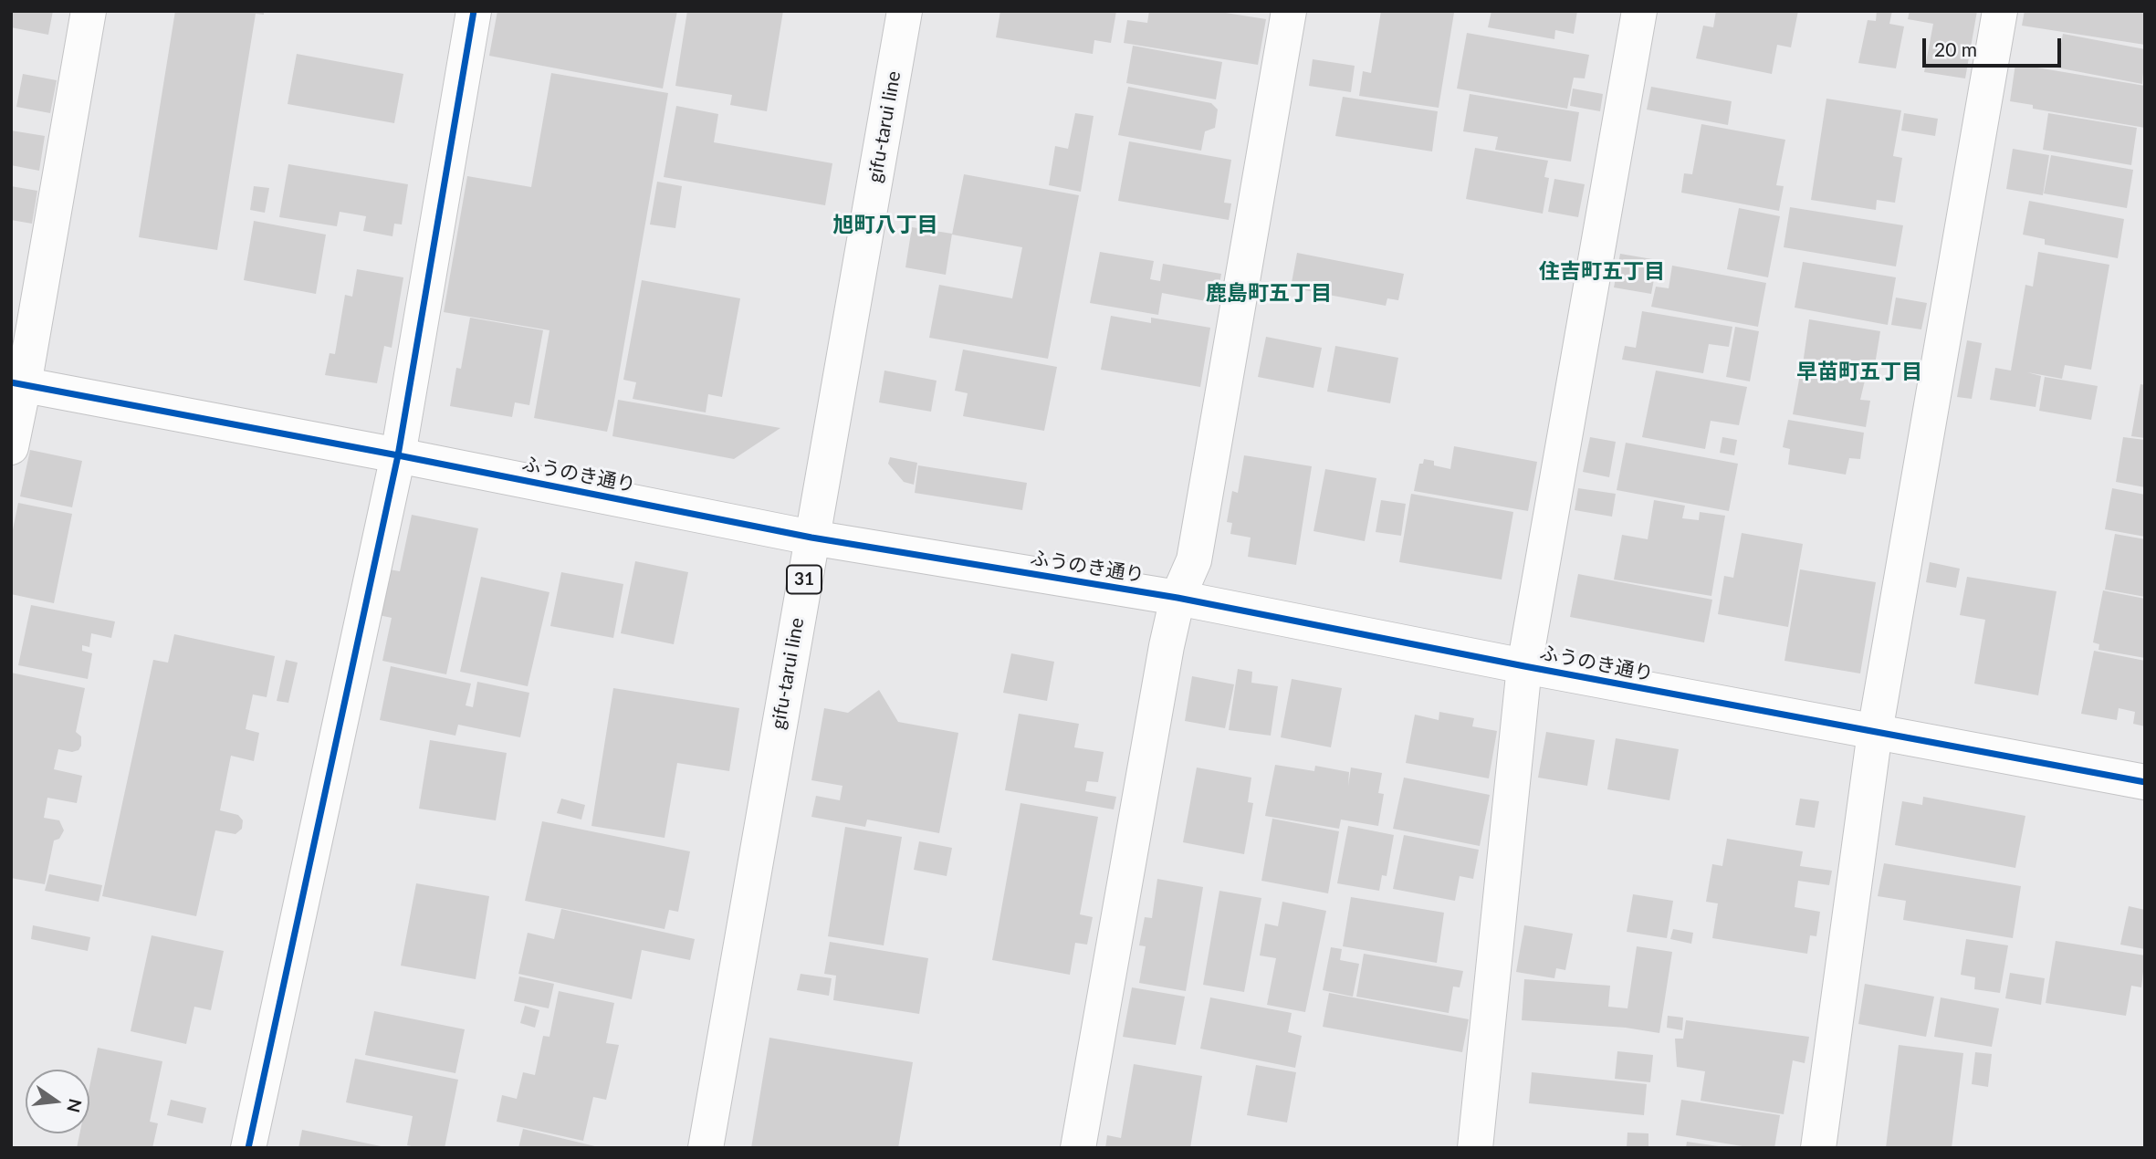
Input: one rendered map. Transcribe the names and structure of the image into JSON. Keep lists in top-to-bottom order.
{
  "streets": {
    "street": ["gifu-tarui line", "ふうのき通り", "31"]
  },
  "crossings": [
    ["gifu-tarui line", "ふうのき通り"]
  ],
  "districts": [
    "旭町八丁目",
    "住吉町五丁目",
    "鹿島町五丁目",
    "早苗町五丁目"
  ],
  "scale_bar": "20 m",
  "north": "right"
}
